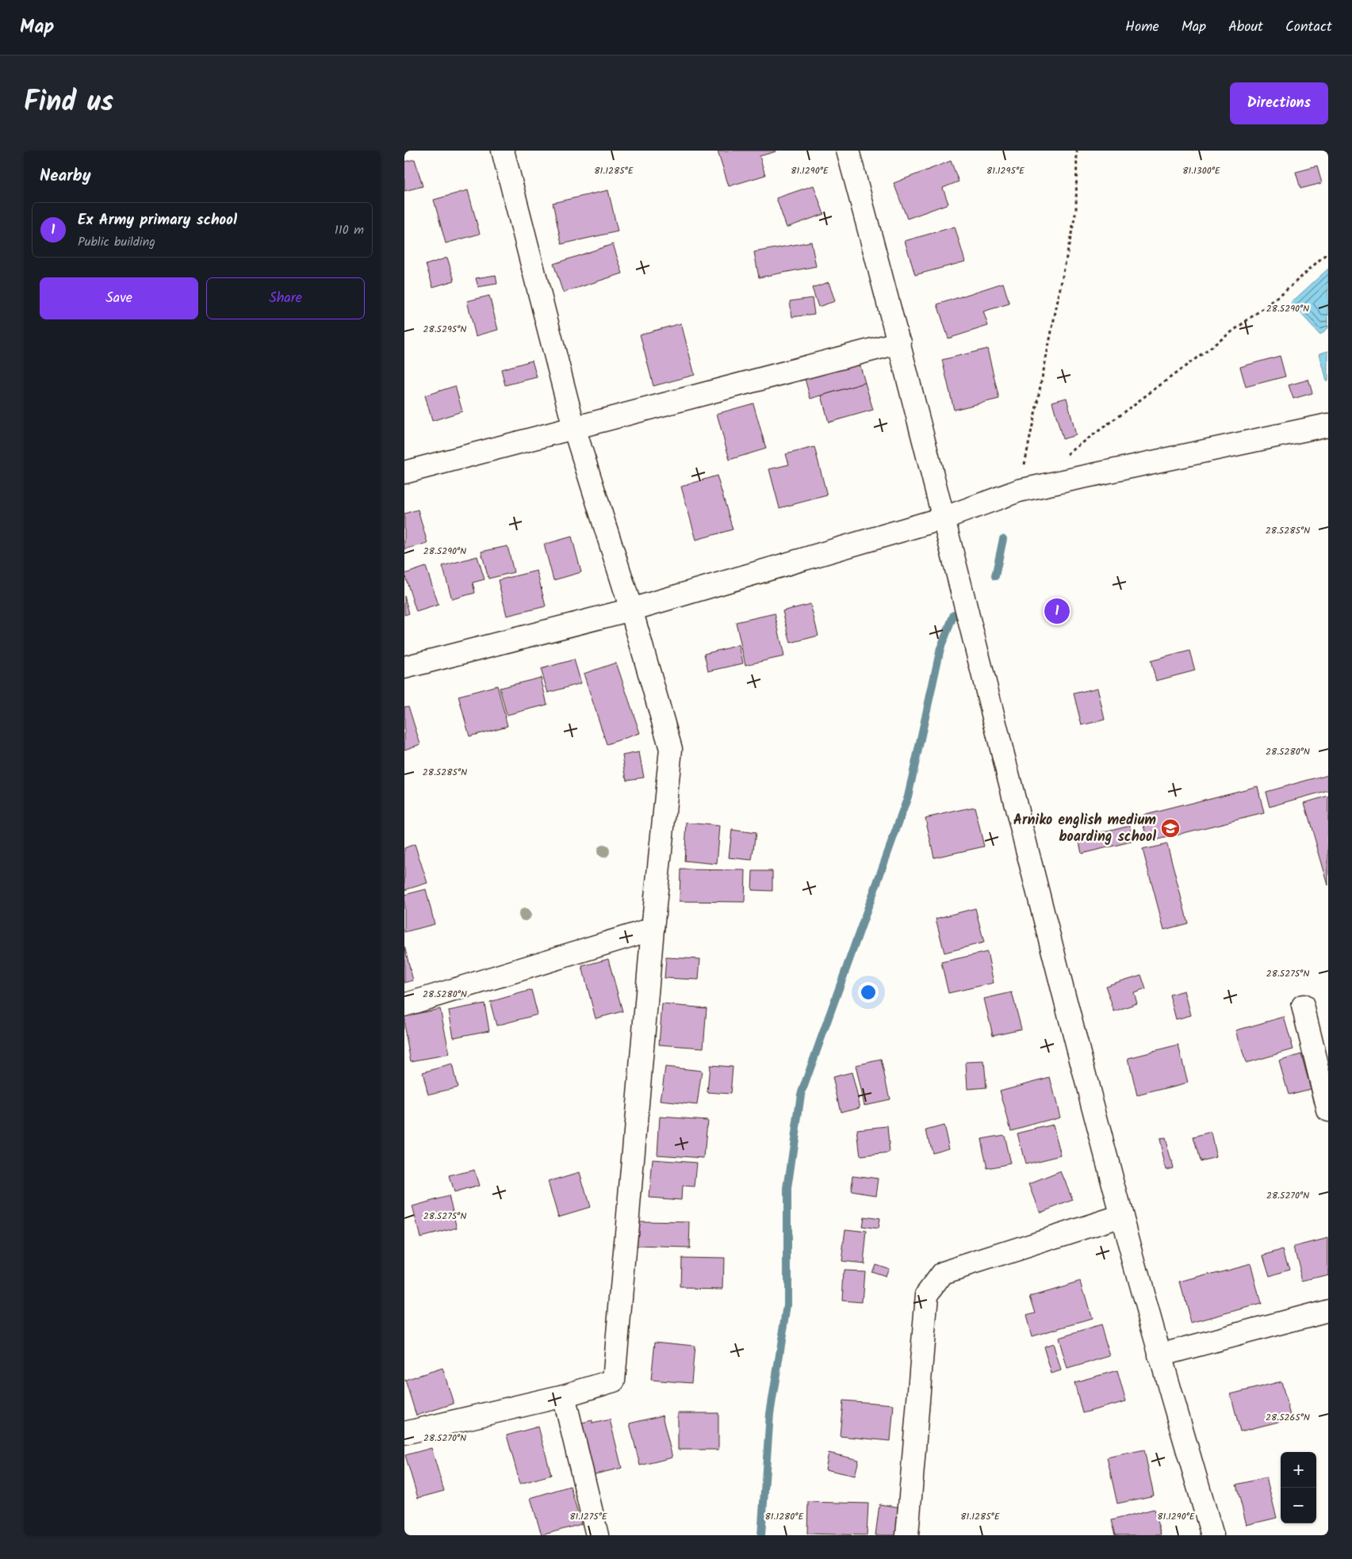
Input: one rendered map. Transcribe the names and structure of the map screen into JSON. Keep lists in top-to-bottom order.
{
  "places": {
    "school or university": ["Arniko english medium boarding school"]
  },
  "page": {
    "header": "Map",
    "nav": [
      "Home",
      "Map",
      "About",
      "Contact"
    ],
    "title": "Find us",
    "buttons": [
      "Directions",
      ["Save", "Share"]
    ],
    "heading": "Nearby",
    "list": [
      {
        "mark": "1",
        "name": "Ex Army primary school",
        "note": "Public building",
        "value": "110 m"
      }
    ],
    "pins": "1",
    "map_buttons": ["+", "−"]
  },
  "coordinates": [
    "81.1285°E",
    "81.1290°E",
    "81.1295°E",
    "81.1300°E",
    "28.5290°N",
    "28.5295°N",
    "28.5285°N",
    "28.5280°N",
    "28.5275°N",
    "28.5270°N",
    "28.5265°N",
    "81.1275°E",
    "81.1280°E"
  ]
}
